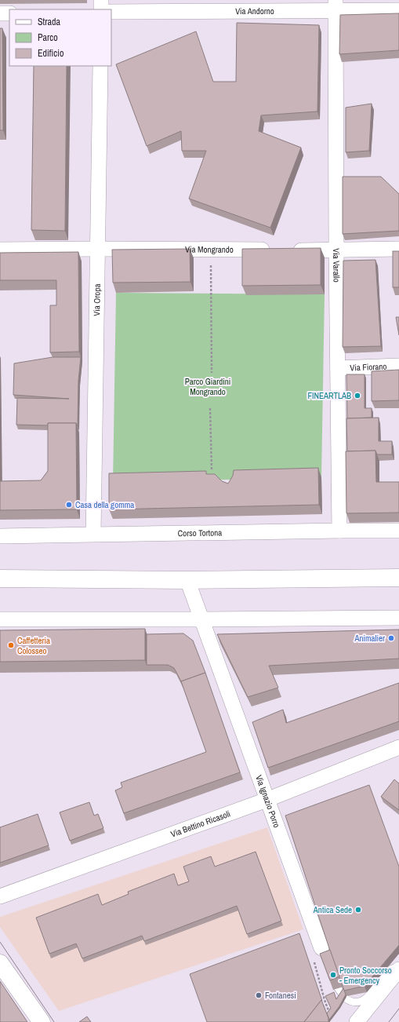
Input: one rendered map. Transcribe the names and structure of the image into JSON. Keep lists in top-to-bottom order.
{
  "streets": {
    "street": [
      "Via Andorno",
      "Via Mongrando",
      "Via Varallo",
      "Via Oropa",
      "Via Fiorano",
      "Corso Tortona",
      "Via Ignazio Porro",
      "Via Bettino Ricasoli"
    ]
  },
  "crossings": [
    ["Via Andorno", "Via Varallo"],
    ["Via Mongrando", "Via Varallo"],
    ["Via Mongrando", "Via Oropa"],
    ["Via Varallo", "Via Fiorano"],
    ["Via Varallo", "Corso Tortona"],
    ["Via Oropa", "Corso Tortona"],
    ["Via Ignazio Porro", "Via Bettino Ricasoli"]
  ],
  "parks": ["Parco Giardini Mongrando"],
  "places": [
    "FINEARTLAB",
    "Casa della gomma",
    "Animalier",
    "Caffetteria Colosseo",
    "Antica Sede",
    "Pronto Soccorso - Emergency",
    "Fontanesi"
  ],
  "legend": ["Strada", "Parco", "Edificio"]
}
